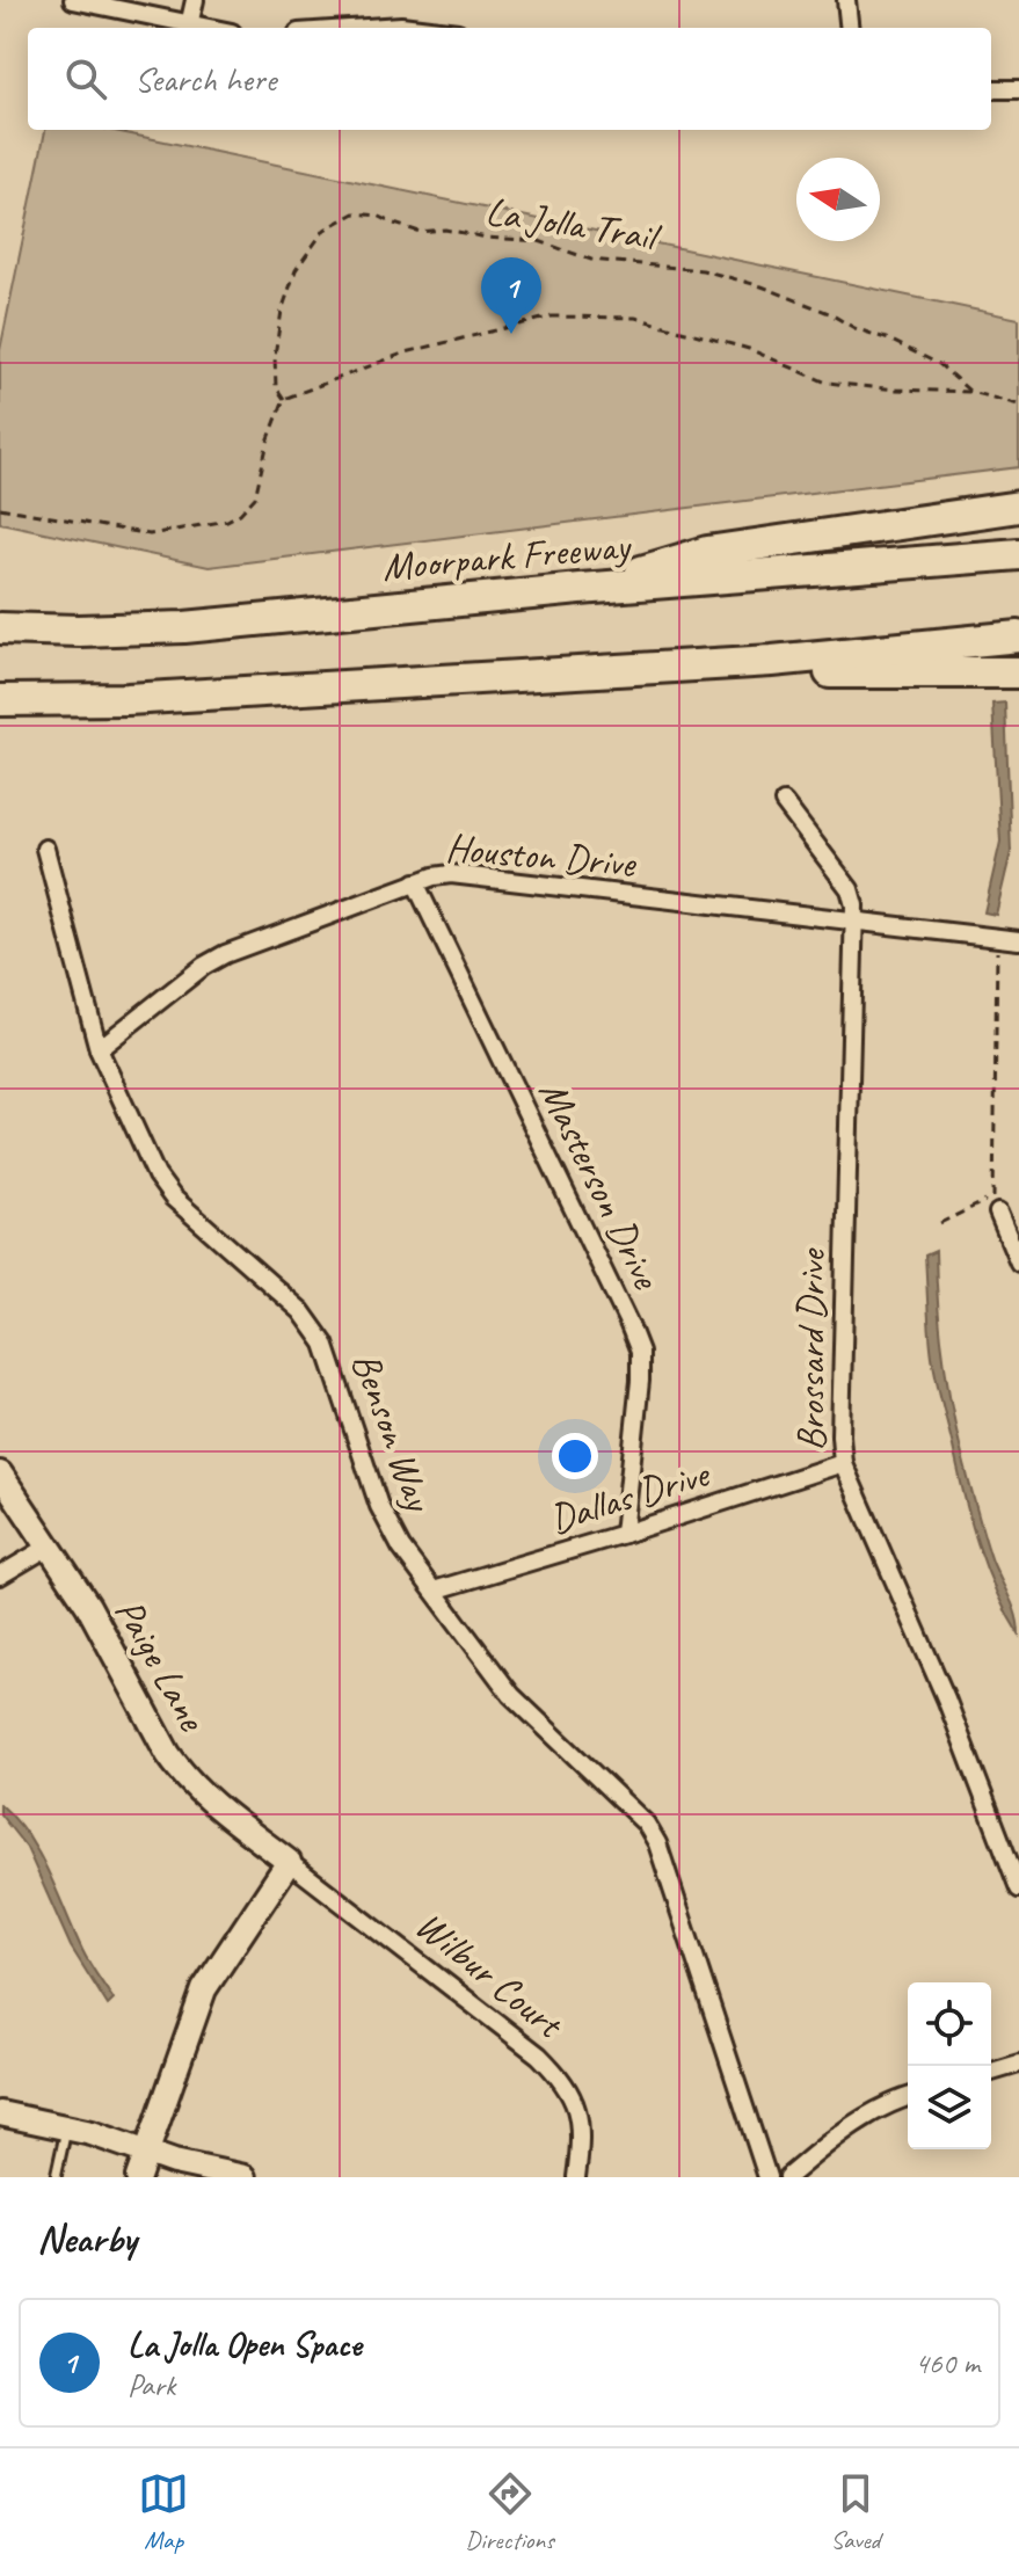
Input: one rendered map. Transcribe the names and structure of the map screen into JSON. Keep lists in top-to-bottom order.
{
  "streets": {
    "highway": ["Moorpark Freeway"],
    "street": [
      "Houston Drive",
      "Masterson Drive",
      "Brossard Drive",
      "Benson Way",
      "Dallas Drive",
      "Paige Lane",
      "Wilbur Court"
    ],
    "path": ["La Jolla Trail"]
  },
  "crossings": [
    ["Houston Drive", "Masterson Drive"],
    ["Houston Drive", "Brossard Drive"],
    ["Houston Drive", "Benson Way"],
    ["Masterson Drive", "Dallas Drive"],
    ["Brossard Drive", "Dallas Drive"],
    ["Benson Way", "Dallas Drive"],
    ["Paige Lane", "Wilbur Court"]
  ],
  "north": "left",
  "page": {
    "search": "Search here",
    "pins": "1",
    "heading": "Nearby",
    "list": [
      {
        "mark": "1",
        "name": "La Jolla Open Space",
        "note": "Park",
        "value": "460 m"
      }
    ],
    "nav": ["Map", "Directions", "Saved"]
  }
}
